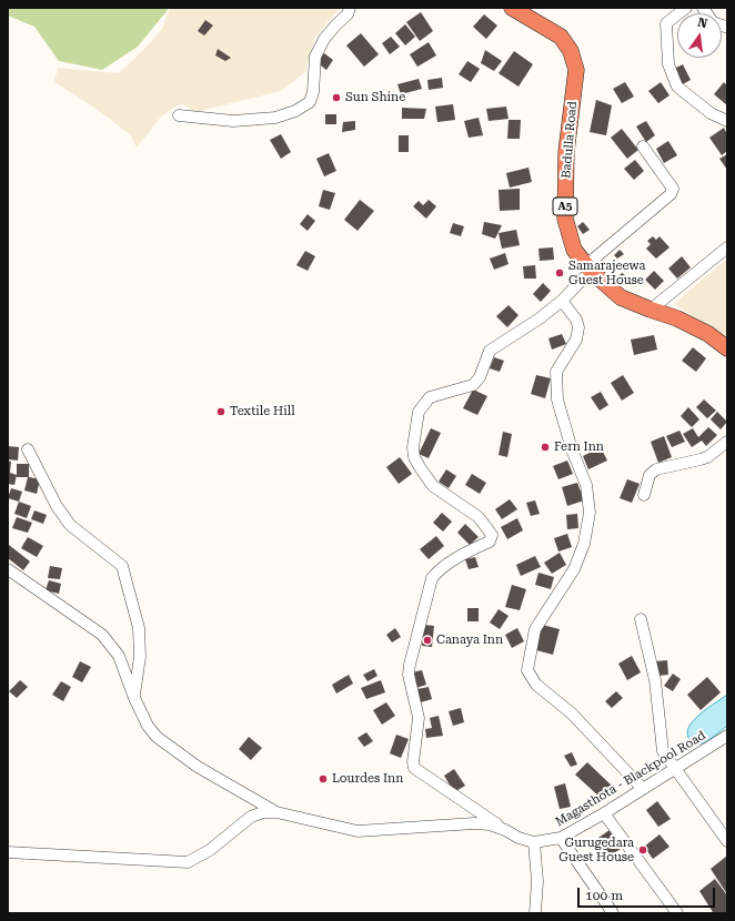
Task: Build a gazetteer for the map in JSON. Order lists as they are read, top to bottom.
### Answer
{
  "streets": {
    "highway": ["Badulla Road", "A5"],
    "street": ["Magasthota - Blackpool Road"]
  },
  "places": [
    "Sun Shine",
    "Samarajeewa Guest House",
    "Textile Hill",
    "Fern Inn",
    "Canaya Inn",
    "Lourdes Inn",
    "Gurugedara Guest House"
  ],
  "scale_bar": "100 m",
  "north": "top"
}
